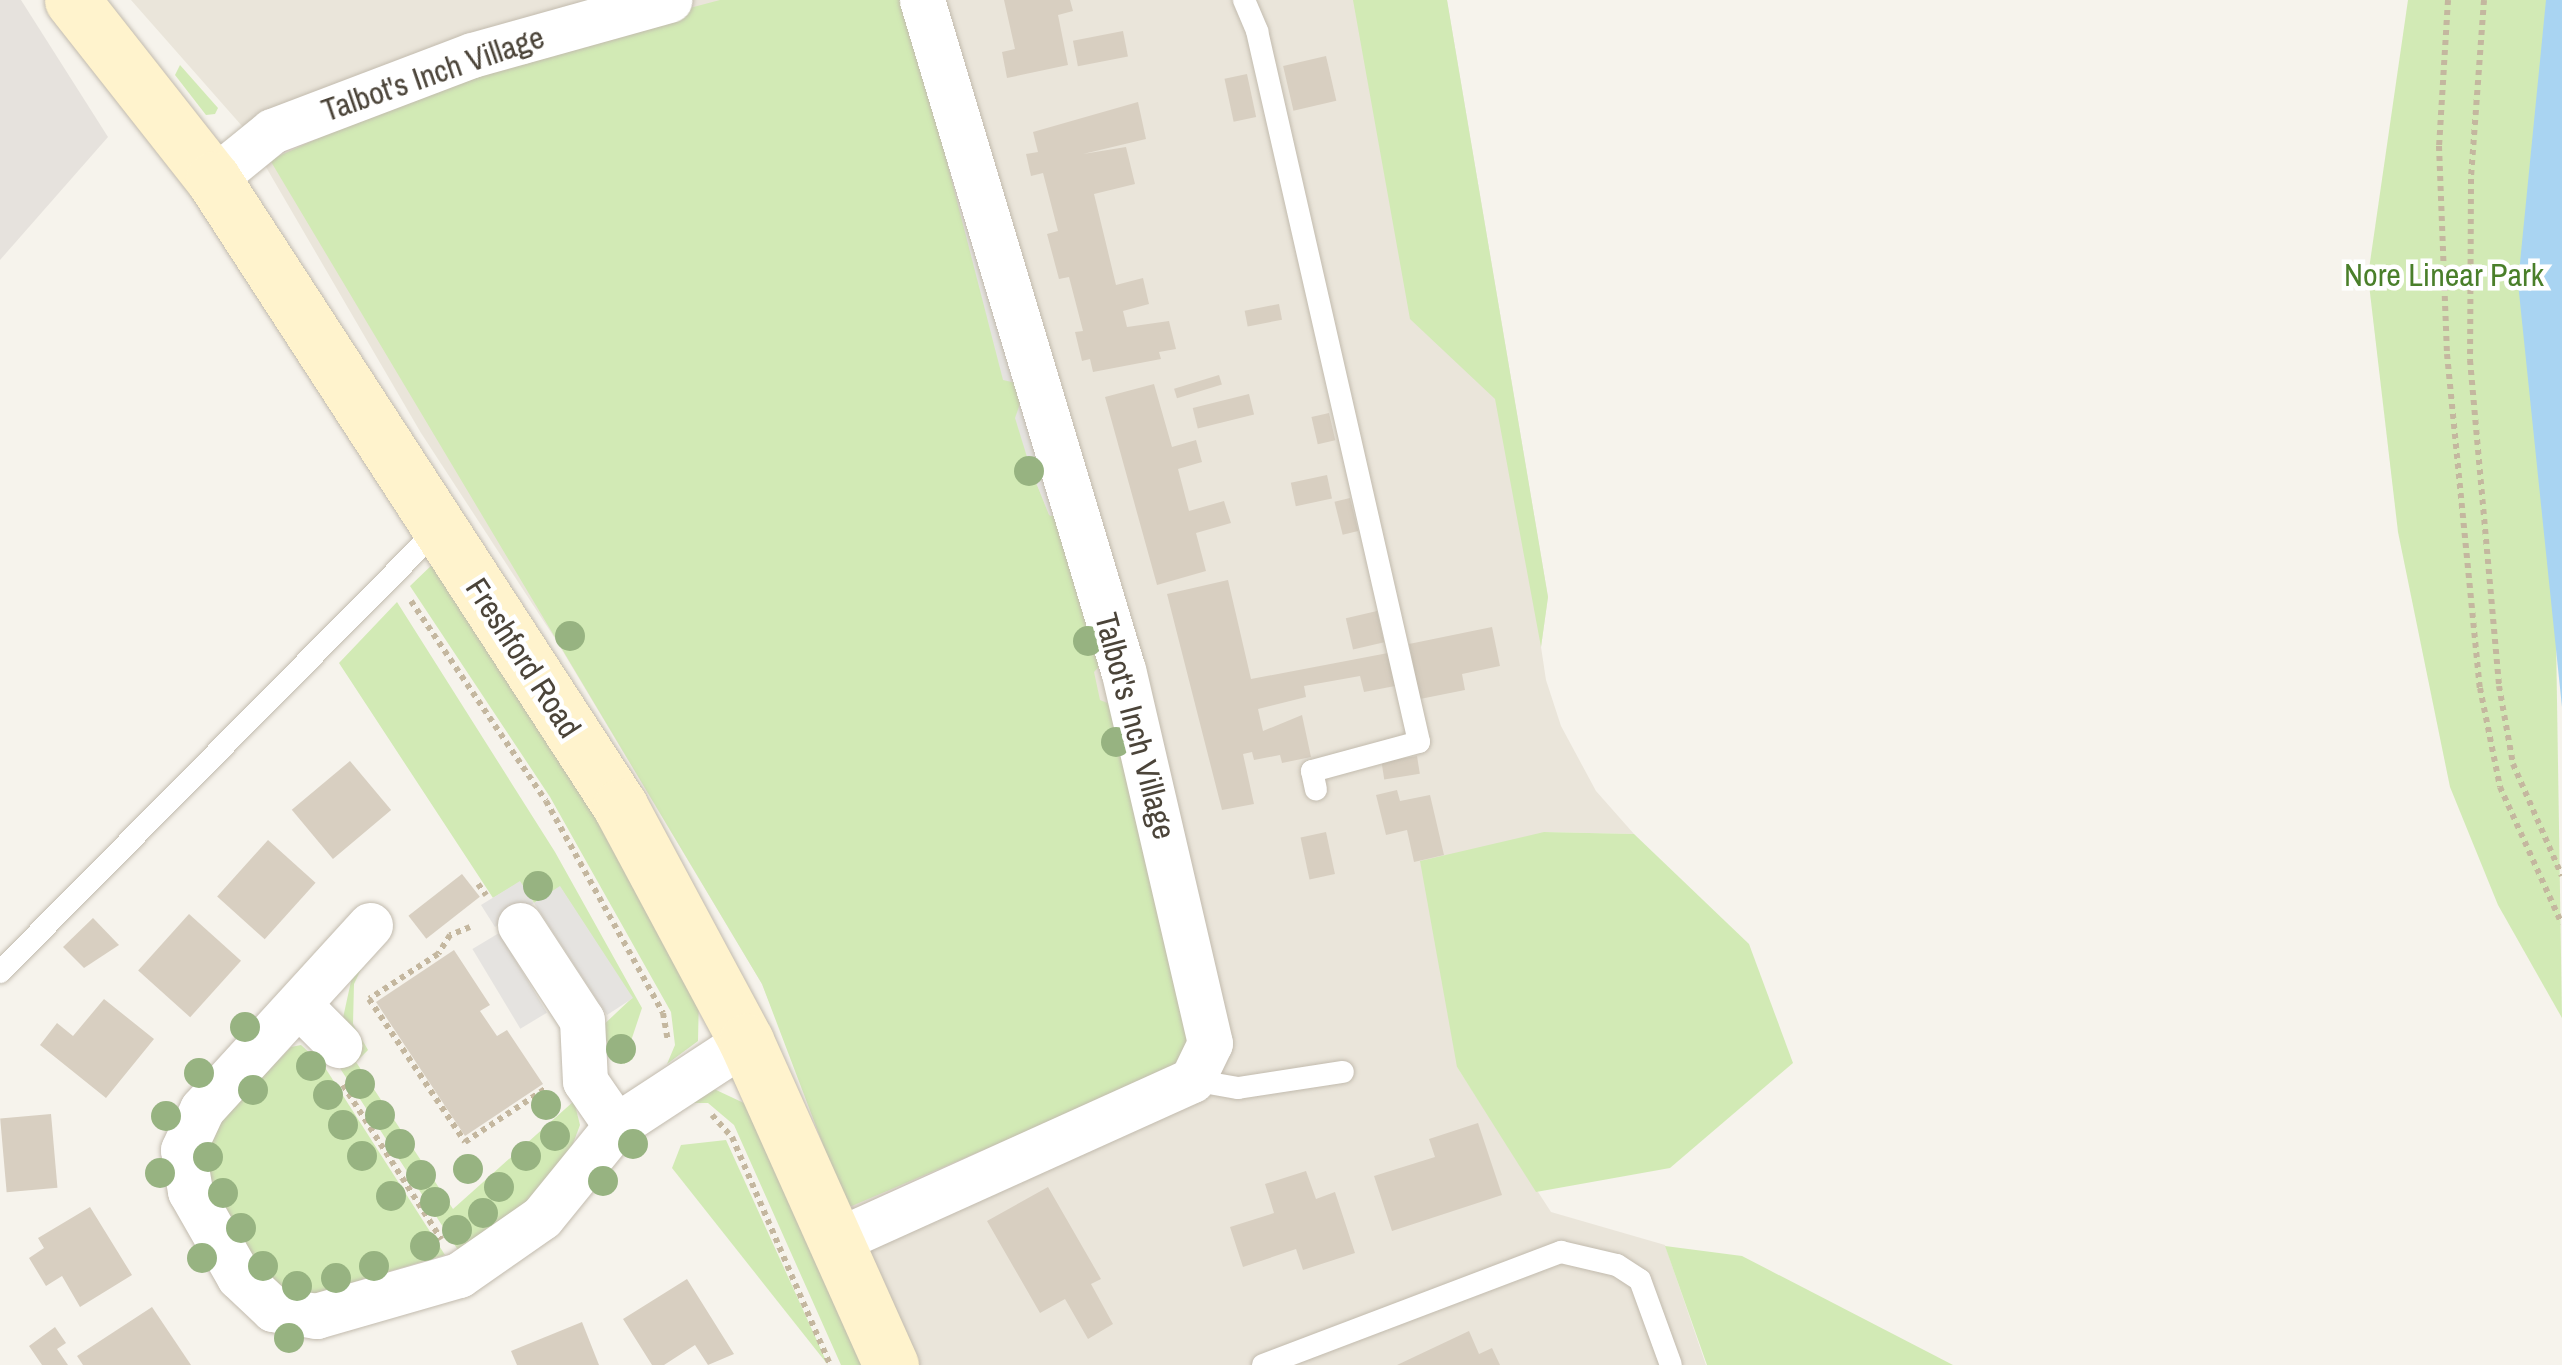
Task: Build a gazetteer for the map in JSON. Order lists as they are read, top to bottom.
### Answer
{
  "streets": {
    "main road": ["Freshford Road"],
    "street": ["Talbot's Inch Village"]
  },
  "crossings": [
    ["Talbot's Inch Village", "Freshford Road"]
  ],
  "parks": ["Nore Linear Park"]
}
